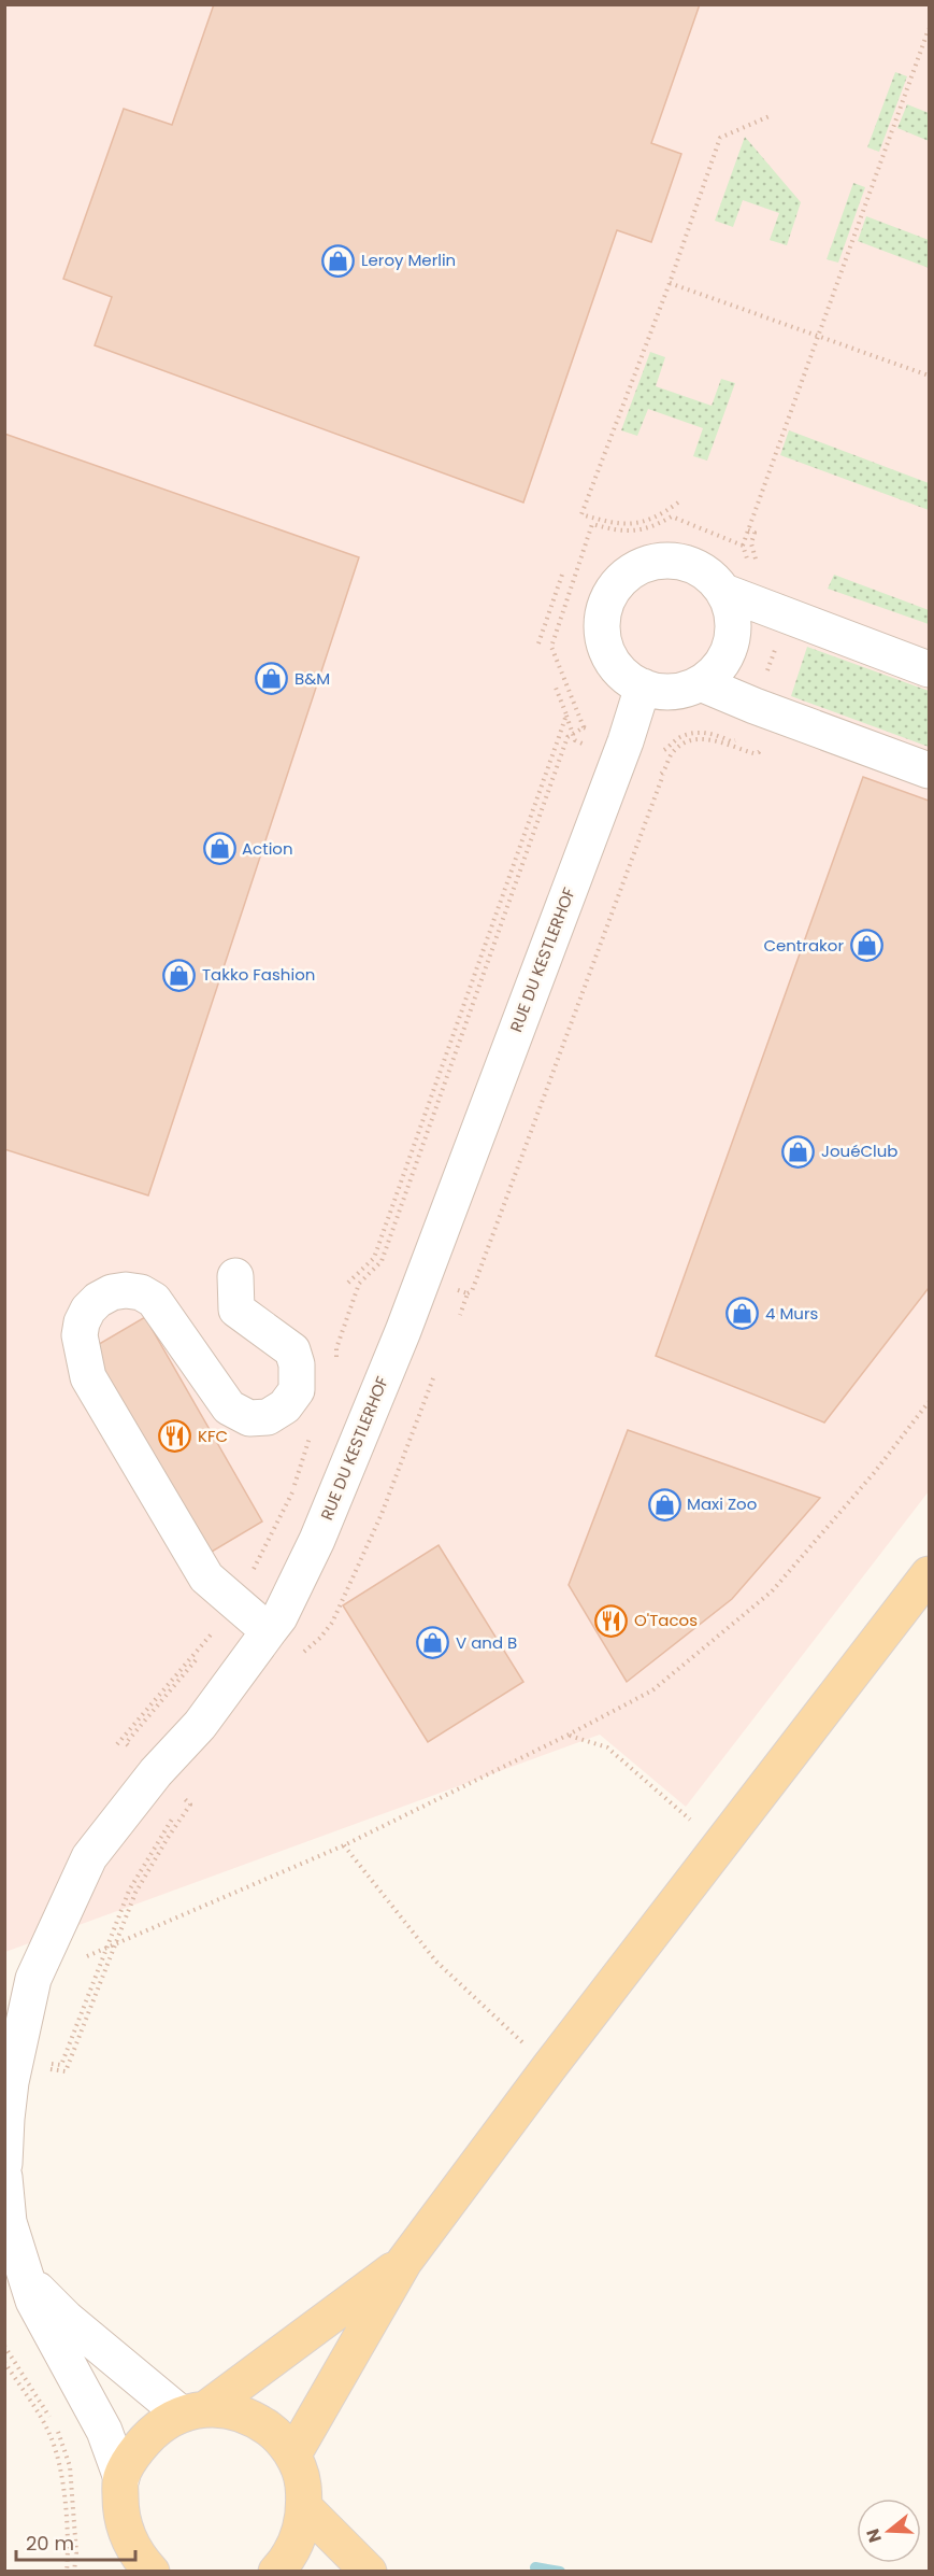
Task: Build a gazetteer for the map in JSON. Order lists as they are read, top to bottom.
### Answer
{
  "streets": {
    "street": ["RUE DU KESTLERHOF"]
  },
  "places": {
    "shop": [
      "Leroy Merlin",
      "B&M",
      "Action",
      "Centrakor",
      "Takko Fashion",
      "JouéClub",
      "4 Murs",
      "Maxi Zoo",
      "V and B"
    ],
    "restaurant": ["KFC", "O'Tacos"]
  },
  "scale_bar": "20 m",
  "north": "left"
}
